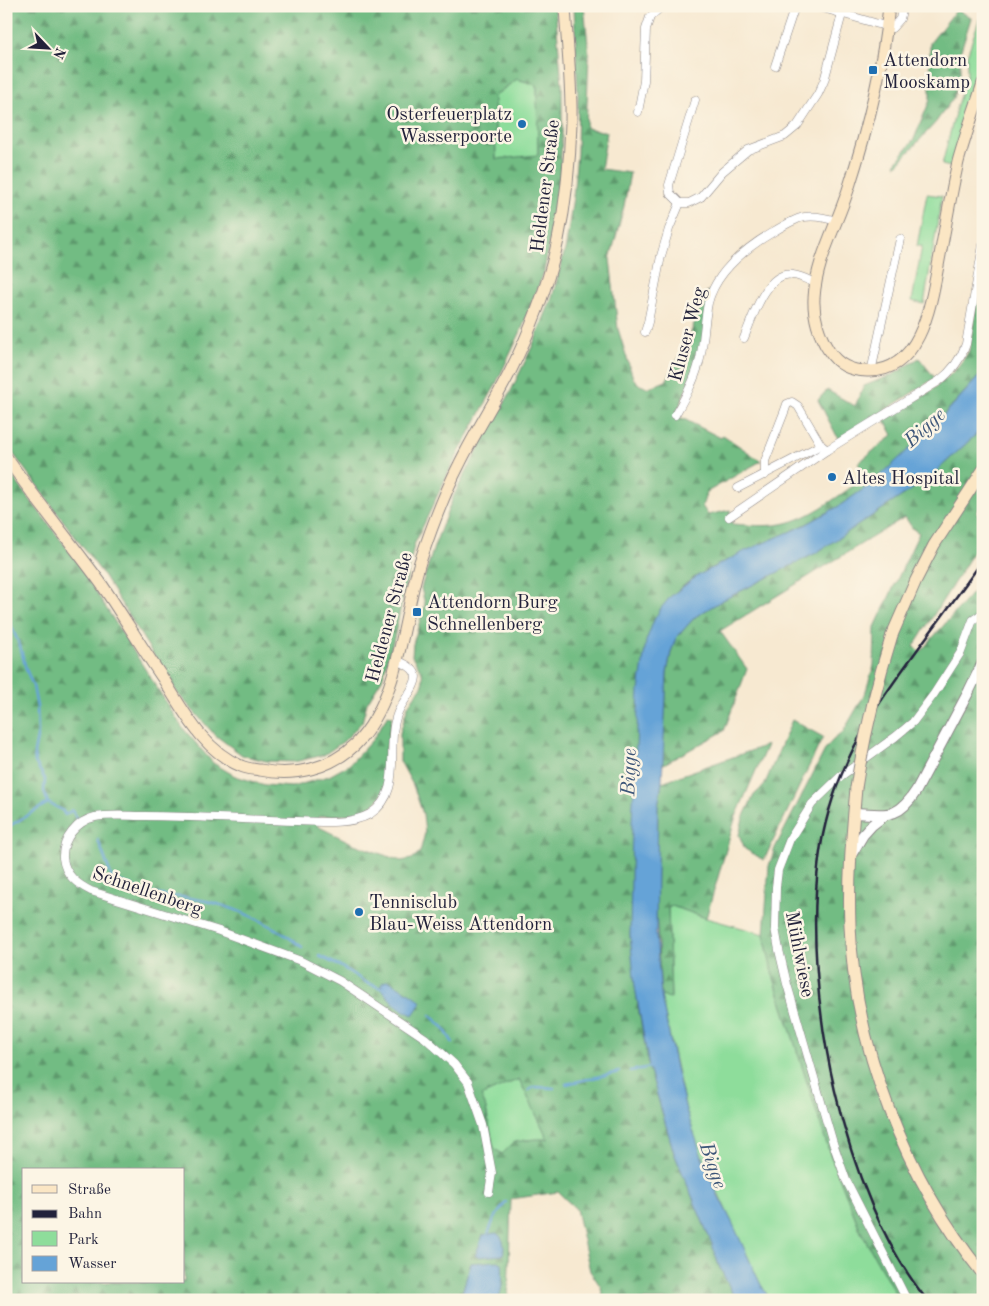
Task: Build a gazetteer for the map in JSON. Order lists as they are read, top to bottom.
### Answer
{
  "streets": {
    "main road": ["Heldener Straße"],
    "street": ["Kluser Weg", "Schnellenberg", "Mühlwiese"]
  },
  "crossings": [
    ["Heldener Straße", "Schnellenberg"]
  ],
  "water": ["Bigge"],
  "places": {
    "transit": ["Attendorn Mooskamp", "Attendorn Burg Schnellenberg"],
    "other": ["Osterfeuerplatz Wasserpoorte", "Altes Hospital", "Tennisclub Blau-Weiss Attendorn"]
  },
  "legend": [
    "Straße",
    "Bahn",
    "Park",
    "Wasser"
  ],
  "north": "bottom right"
}
